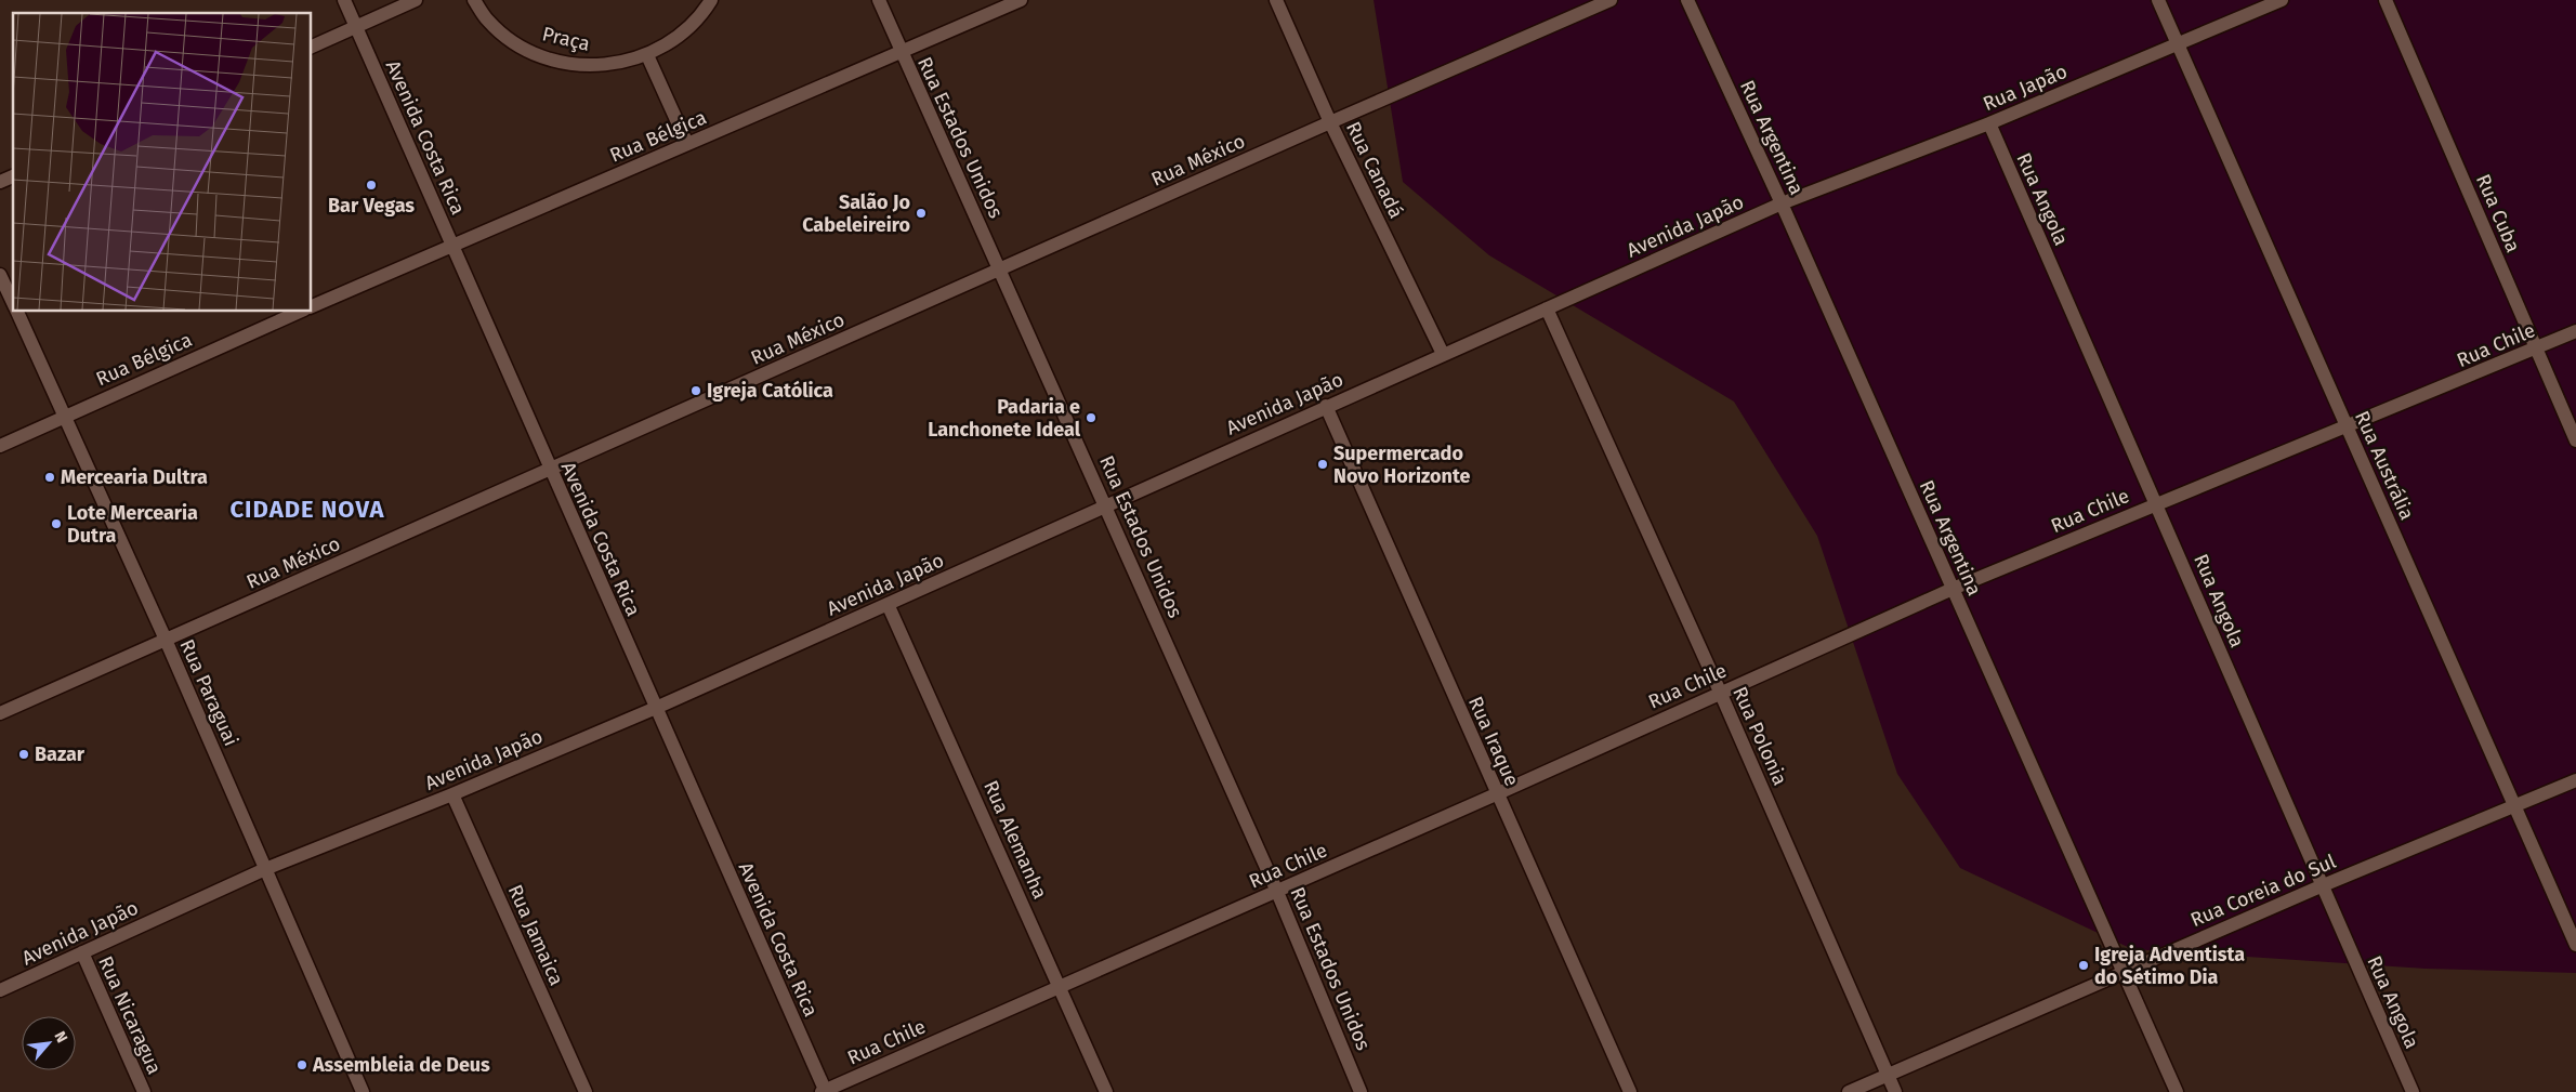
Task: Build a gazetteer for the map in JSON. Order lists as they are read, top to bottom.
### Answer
{
  "streets": {
    "street": [
      "Praça",
      "Rua Japão",
      "Rua Bélgica",
      "Avenida Costa Rica",
      "Rua Estados Unidos",
      "Rua Argentina",
      "Rua México",
      "Rua Canadá",
      "Rua Angola",
      "Rua Cuba",
      "Avenida Japão",
      "Rua Chile",
      "Rua Austrália",
      "Rua Paraguai",
      "Rua Polonia",
      "Rua Iraque",
      "Rua Alemanha",
      "Rua Coreia do Sul",
      "Rua Jamaica",
      "Rua Nicaragua"
    ]
  },
  "crossings": [
    ["Rua Japão", "Rua Argentina"],
    ["Rua Japão", "Rua Angola"],
    ["Rua Japão", "Avenida Japão"],
    ["Rua Japão", "Rua Austrália"],
    ["Rua Bélgica", "Avenida Costa Rica"],
    ["Rua Bélgica", "Rua Estados Unidos"],
    ["Rua Bélgica", "Rua Paraguai"],
    ["Avenida Costa Rica", "Rua México"],
    ["Avenida Costa Rica", "Avenida Japão"],
    ["Avenida Costa Rica", "Rua Chile"],
    ["Rua Estados Unidos", "Rua México"],
    ["Rua Estados Unidos", "Avenida Japão"],
    ["Rua Estados Unidos", "Rua Chile"],
    ["Rua Argentina", "Avenida Japão"],
    ["Rua Argentina", "Rua Chile"],
    ["Rua Argentina", "Rua Coreia do Sul"],
    ["Rua México", "Rua Canadá"],
    ["Rua México", "Rua Paraguai"],
    ["Rua Canadá", "Avenida Japão"],
    ["Rua Angola", "Rua Chile"],
    ["Rua Angola", "Rua Coreia do Sul"],
    ["Rua Cuba", "Rua Chile"],
    ["Avenida Japão", "Rua Paraguai"],
    ["Avenida Japão", "Rua Polonia"],
    ["Avenida Japão", "Rua Iraque"],
    ["Avenida Japão", "Rua Alemanha"],
    ["Avenida Japão", "Rua Jamaica"],
    ["Avenida Japão", "Rua Nicaragua"],
    ["Rua Chile", "Rua Austrália"],
    ["Rua Chile", "Rua Polonia"],
    ["Rua Chile", "Rua Iraque"],
    ["Rua Chile", "Rua Alemanha"],
    ["Rua Austrália", "Rua Coreia do Sul"],
    ["Rua Polonia", "Rua Coreia do Sul"]
  ],
  "districts": ["CIDADE NOVA"],
  "places": [
    "Bar Vegas",
    "Salão Jo Cabeleireiro",
    "Igreja Católica",
    "Padaria e Lanchonete Ideal",
    "Supermercado Novo Horizonte",
    "Mercearia Dultra",
    "Lote Mercearia Dutra",
    "Bazar",
    "Igreja Adventista do Sétimo Dia",
    "Assembleia de Deus"
  ],
  "north": "top right"
}
